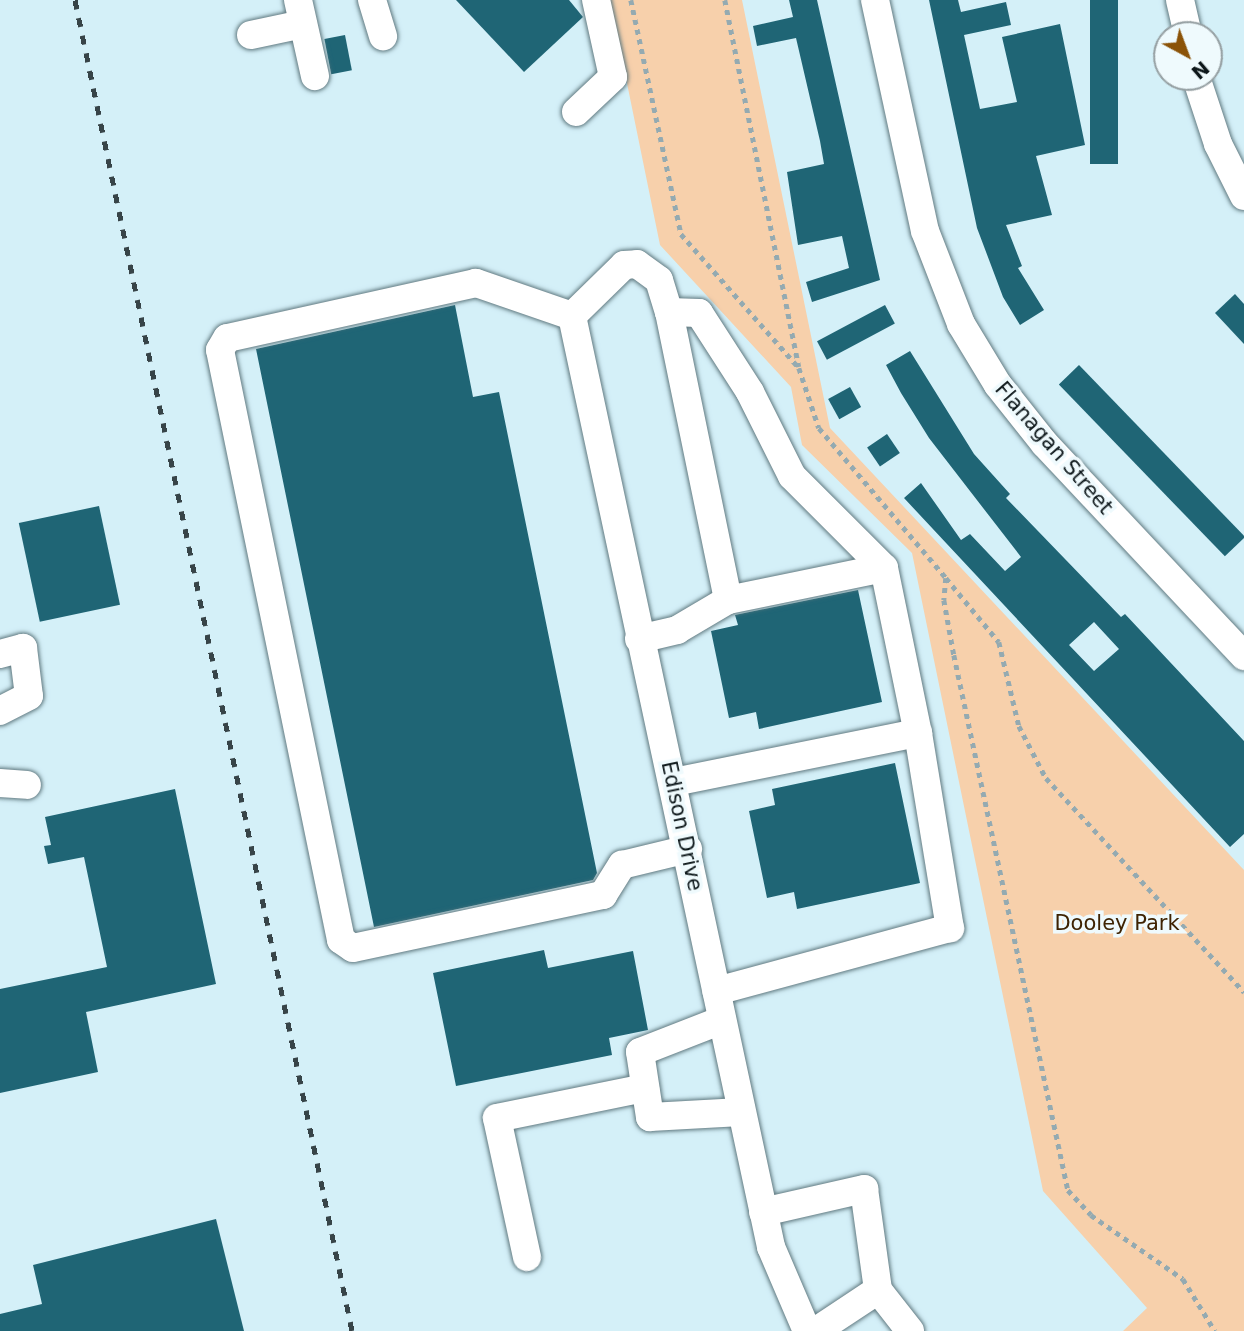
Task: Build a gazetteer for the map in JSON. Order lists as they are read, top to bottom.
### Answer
{
  "streets": {
    "street": ["Flanagan Street", "Edison Drive"]
  },
  "parks": ["Dooley Park"],
  "north": "bottom right"
}
